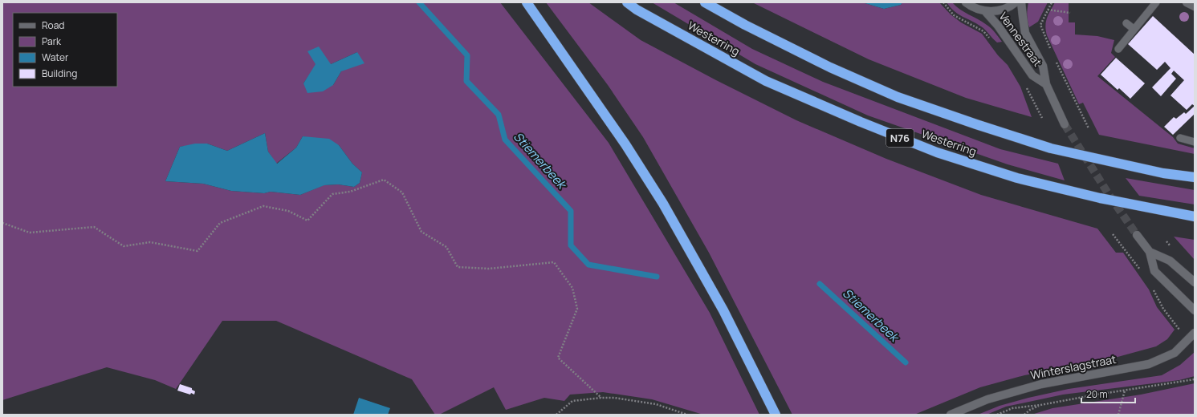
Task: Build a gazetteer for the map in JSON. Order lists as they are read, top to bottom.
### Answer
{
  "streets": {
    "highway": ["Westerring", "N76"],
    "street": ["Vennestraat", "Winterslagstraat"]
  },
  "water": ["Stiemerbeek"],
  "legend": [
    "Road",
    "Park",
    "Water",
    "Building"
  ],
  "scale_bar": "20 m"
}
